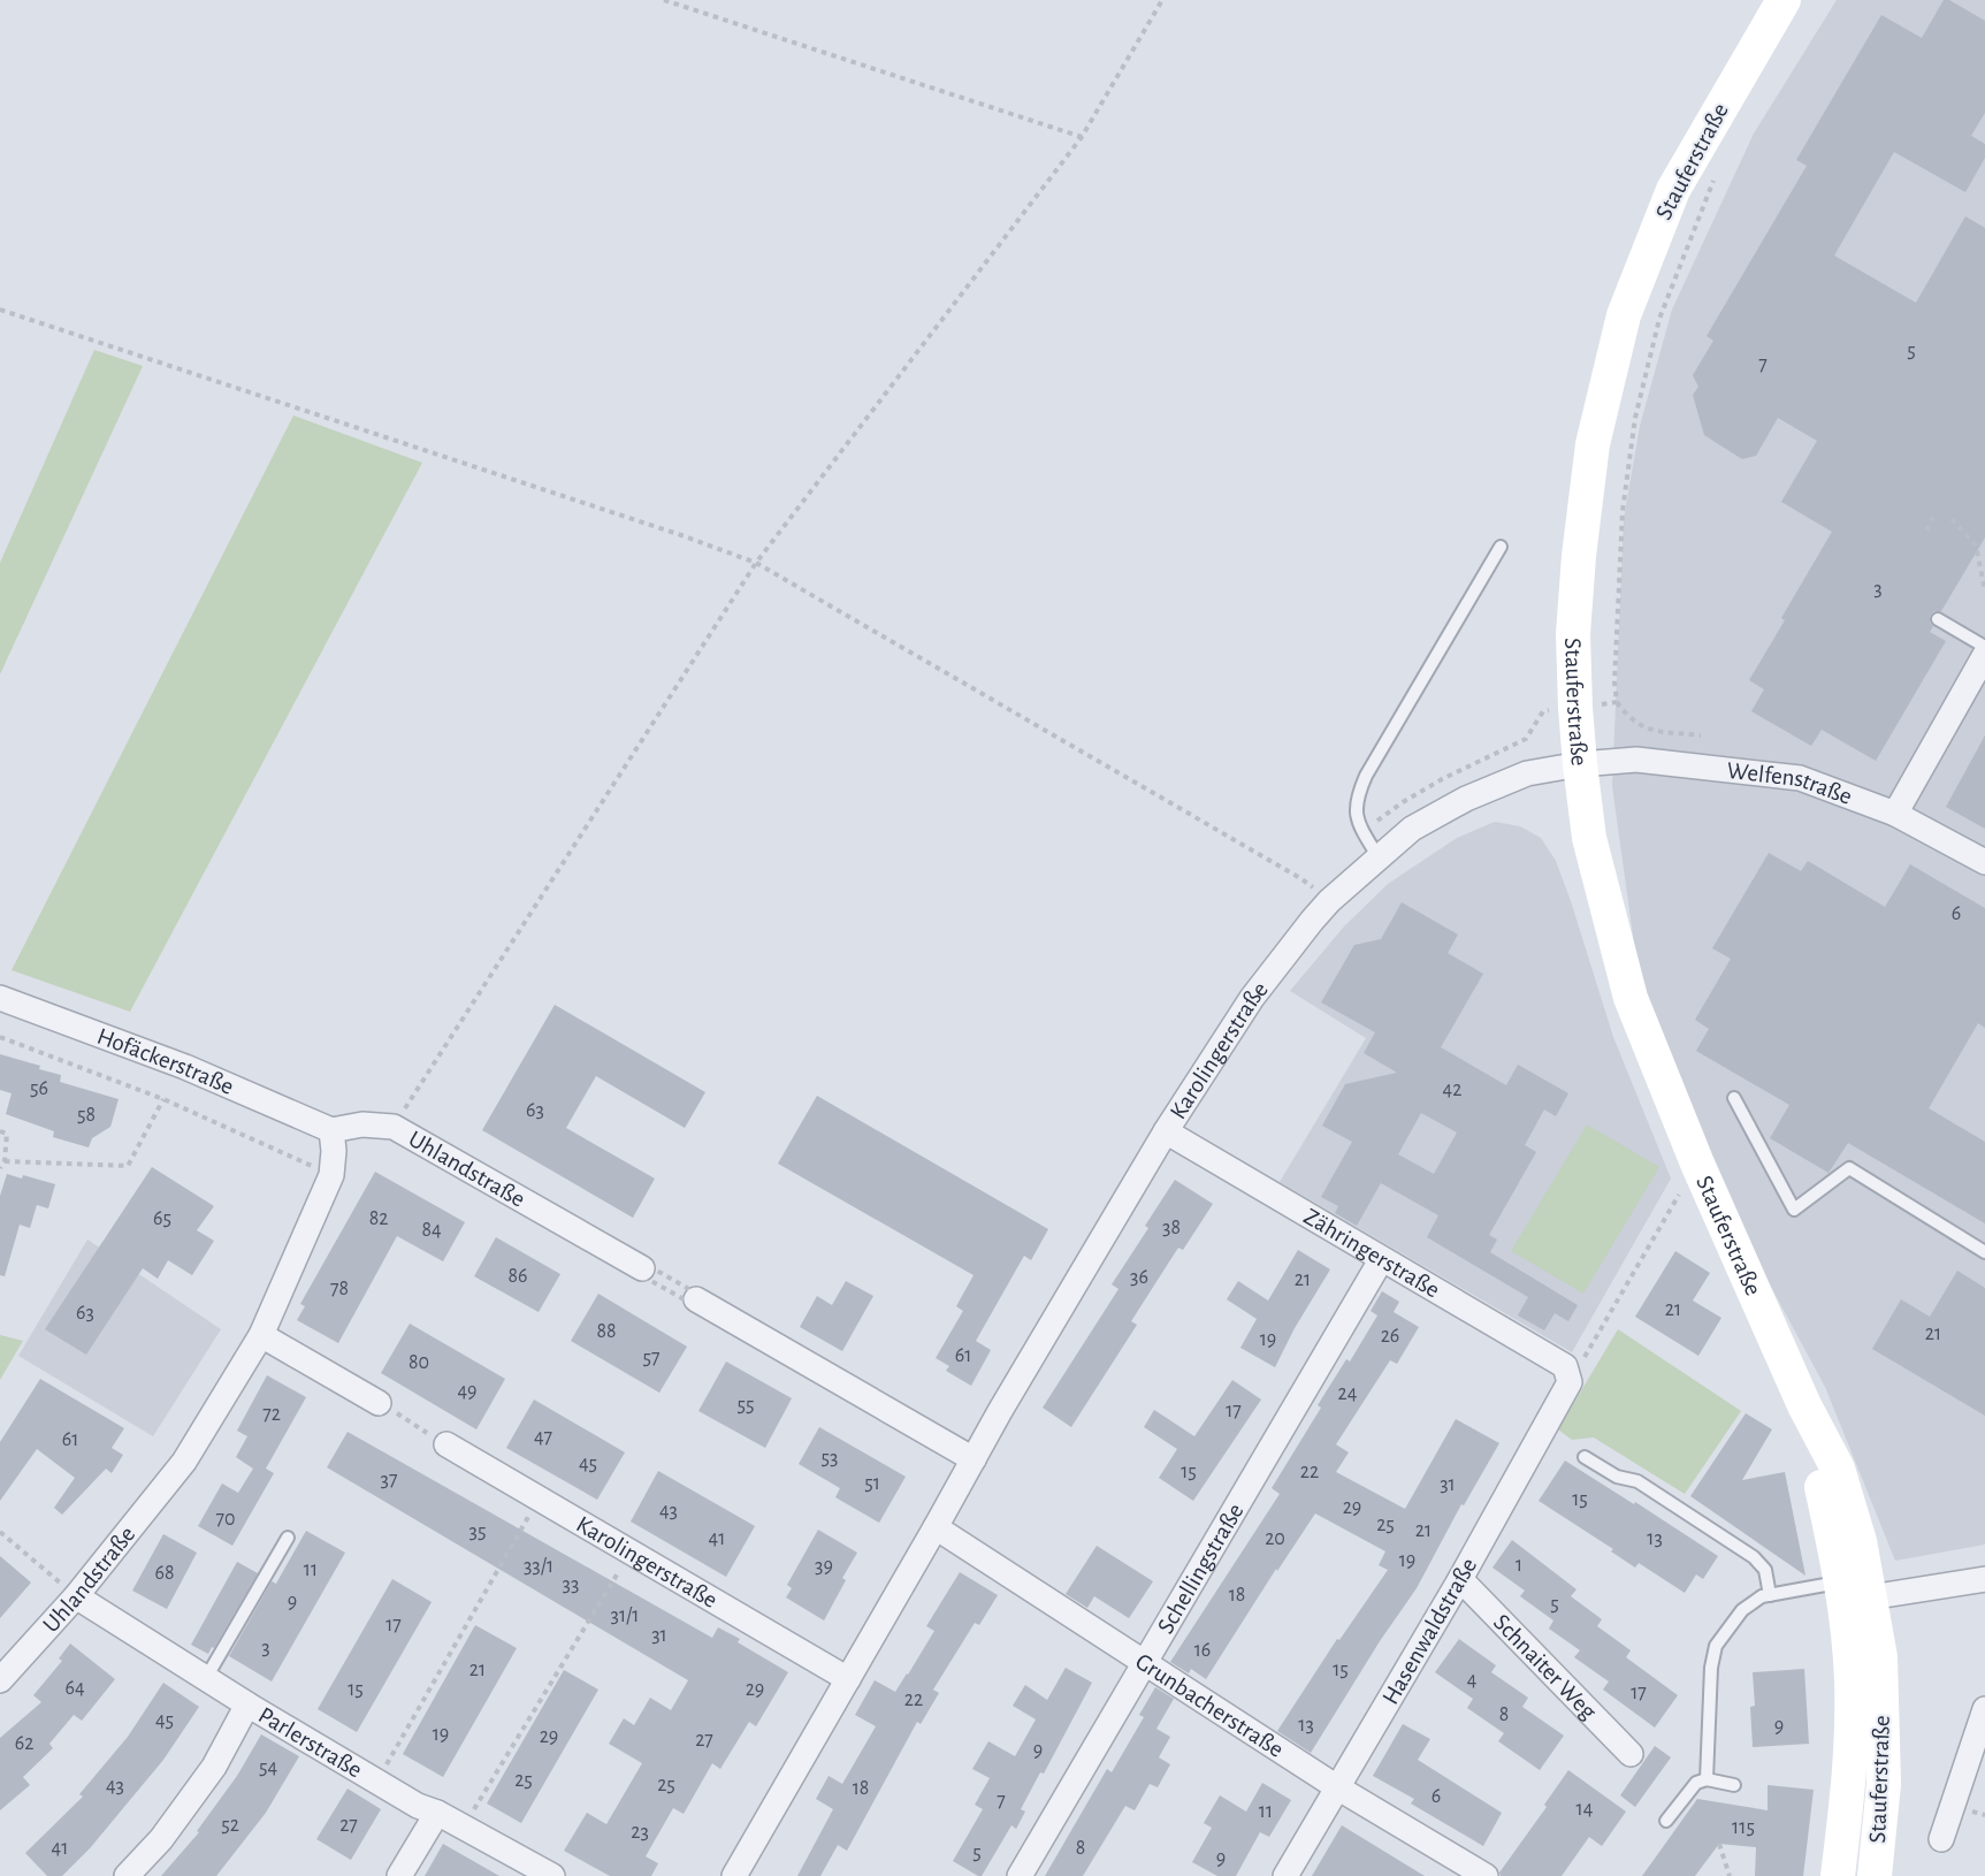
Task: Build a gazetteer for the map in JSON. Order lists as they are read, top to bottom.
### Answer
{
  "streets": {
    "main road": ["Stauferstraße"],
    "street": [
      "Welfenstraße",
      "Karolingerstraße",
      "Hofäckerstraße",
      "Uhlandstraße",
      "Zähringerstraße",
      "Schellingstraße",
      "Hasenwaldstraße",
      "Schnaiter Weg",
      "Grunbacherstraße",
      "Parlerstraße"
    ]
  },
  "crossings": [
    ["Stauferstraße", "Welfenstraße"],
    ["Stauferstraße", "Karolingerstraße"],
    ["Welfenstraße", "Karolingerstraße"],
    ["Karolingerstraße", "Zähringerstraße"],
    ["Karolingerstraße", "Grunbacherstraße"],
    ["Hofäckerstraße", "Uhlandstraße"],
    ["Uhlandstraße", "Parlerstraße"],
    ["Zähringerstraße", "Schellingstraße"],
    ["Zähringerstraße", "Hasenwaldstraße"],
    ["Schellingstraße", "Grunbacherstraße"],
    ["Hasenwaldstraße", "Schnaiter Weg"],
    ["Hasenwaldstraße", "Grunbacherstraße"]
  ],
  "house_numbers": [
    "5",
    "7",
    "3",
    "6",
    "56",
    "42",
    "63",
    "58",
    "65",
    "82",
    "38",
    "84",
    "86",
    "36",
    "21",
    "78",
    "21",
    "63",
    "88",
    "21",
    "26",
    "19",
    "61",
    "57",
    "80",
    "49",
    "24",
    "55",
    "17",
    "72",
    "47",
    "61",
    "53",
    "45",
    "15",
    "22",
    "37",
    "51",
    "31",
    "15",
    "29",
    "43",
    "70",
    "25",
    "21",
    "35",
    "41",
    "20",
    "13",
    "19",
    "1",
    "33/1",
    "39",
    "11",
    "68",
    "33",
    "18",
    "9",
    "5",
    "31/1",
    "17",
    "31",
    "3",
    "16",
    "21",
    "15",
    "4",
    "64",
    "15",
    "29",
    "17",
    "22",
    "8",
    "45",
    "13",
    "9",
    "19",
    "29",
    "27",
    "62",
    "9",
    "54",
    "25",
    "25",
    "43",
    "18",
    "6",
    "7",
    "14",
    "11",
    "52",
    "27",
    "115",
    "23",
    "41",
    "8",
    "5",
    "9"
  ]
}
